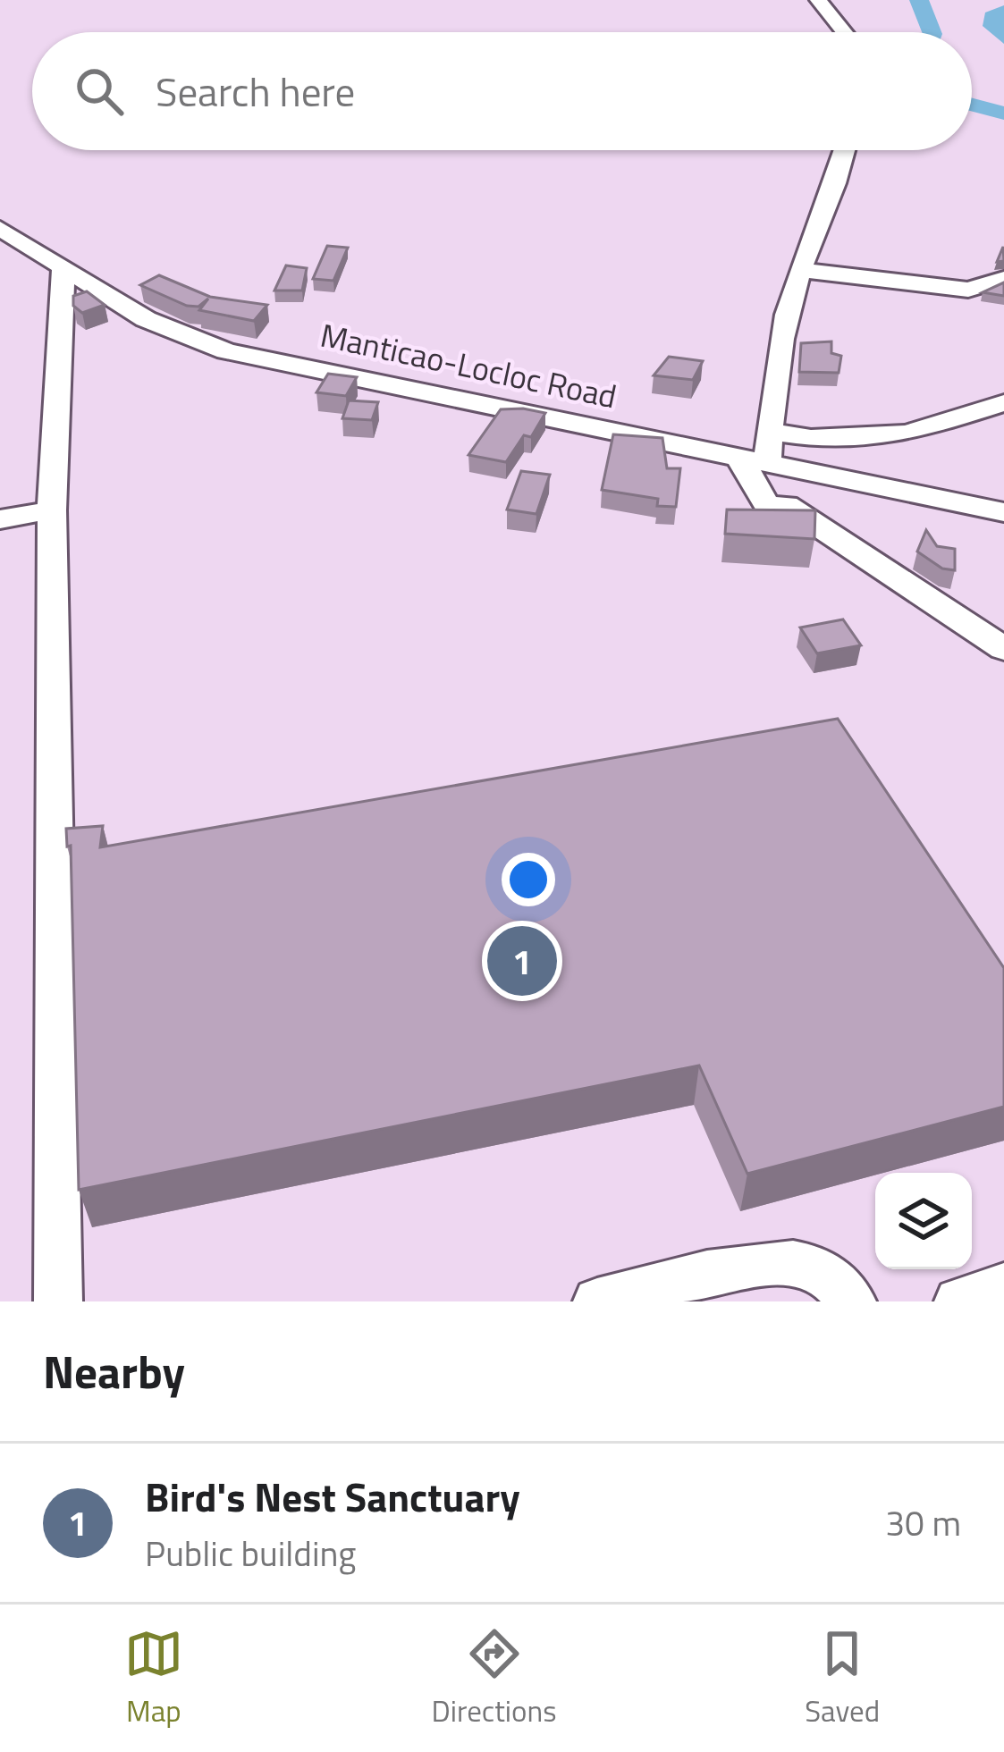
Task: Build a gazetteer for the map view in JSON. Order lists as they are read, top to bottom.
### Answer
{
  "streets": {
    "street": ["Manticao-Locloc Road"]
  },
  "page": {
    "search": "Search here",
    "pins": "1",
    "heading": "Nearby",
    "list": [
      {
        "mark": "1",
        "name": "Bird's Nest Sanctuary",
        "note": "Public building",
        "value": "30 m"
      }
    ],
    "nav": ["Map", "Directions", "Saved"]
  }
}
